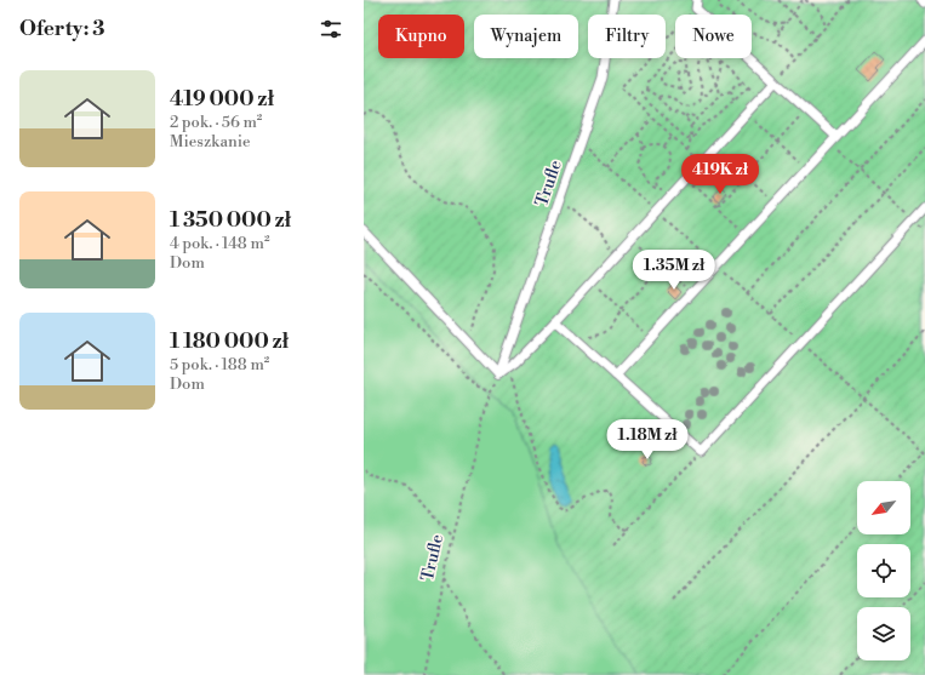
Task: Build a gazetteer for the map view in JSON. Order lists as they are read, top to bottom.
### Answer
{
  "streets": {
    "street": ["Trufle"]
  },
  "north": "bottom left",
  "page": {
    "heading": "Oferty: 3",
    "chip": [
      "Kupno",
      "Wynajem",
      "Filtry",
      "Nowe"
    ],
    "list": [
      {
        "name": "419 000 zł",
        "note": "2 pok. · 56 m² · Mieszkanie"
      },
      {
        "name": "1 350 000 zł",
        "note": "4 pok. · 148 m² · Dom"
      },
      {
        "name": "1 180 000 zł",
        "note": "5 pok. · 188 m² · Dom"
      }
    ],
    "price": ["419K zł", "1.35M zł", "1.18M zł"]
  }
}
